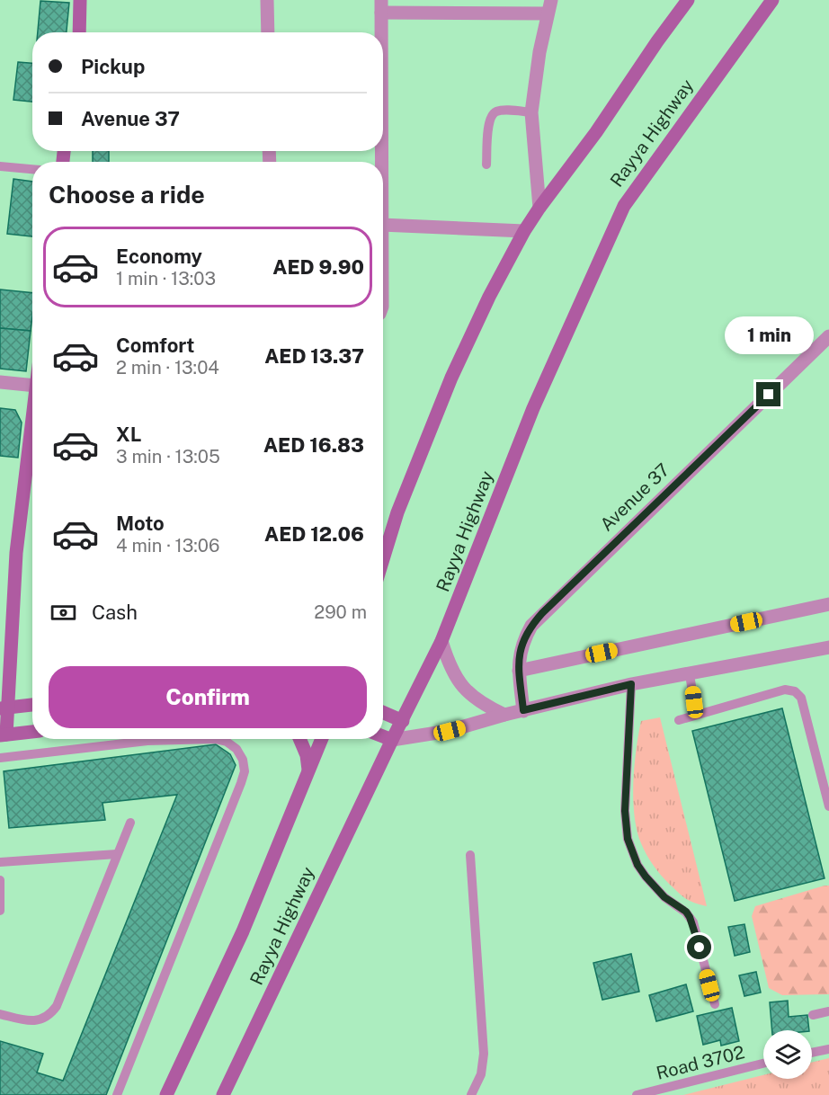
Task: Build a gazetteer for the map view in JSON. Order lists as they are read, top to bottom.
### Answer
{
  "streets": {
    "main road": ["Rayya Highway"],
    "street": ["Avenue 37"],
    "lane": ["Road 3702"]
  },
  "page": {
    "banner": ["Pickup", "Avenue 37"],
    "heading": "Choose a ride",
    "list": [
      {
        "name": "Economy",
        "note": "1 min · 13:03",
        "value": "AED 9.90"
      },
      {
        "name": "Comfort",
        "note": "2 min · 13:04",
        "value": "AED 13.37"
      },
      {
        "name": "XL",
        "note": "3 min · 13:05",
        "value": "AED 16.83"
      },
      {
        "name": "Moto",
        "note": "4 min · 13:06",
        "value": "AED 12.06"
      }
    ],
    "bubble": "1 min",
    "pay": ["Cash", "290 m"],
    "buttons": "Confirm"
  }
}
